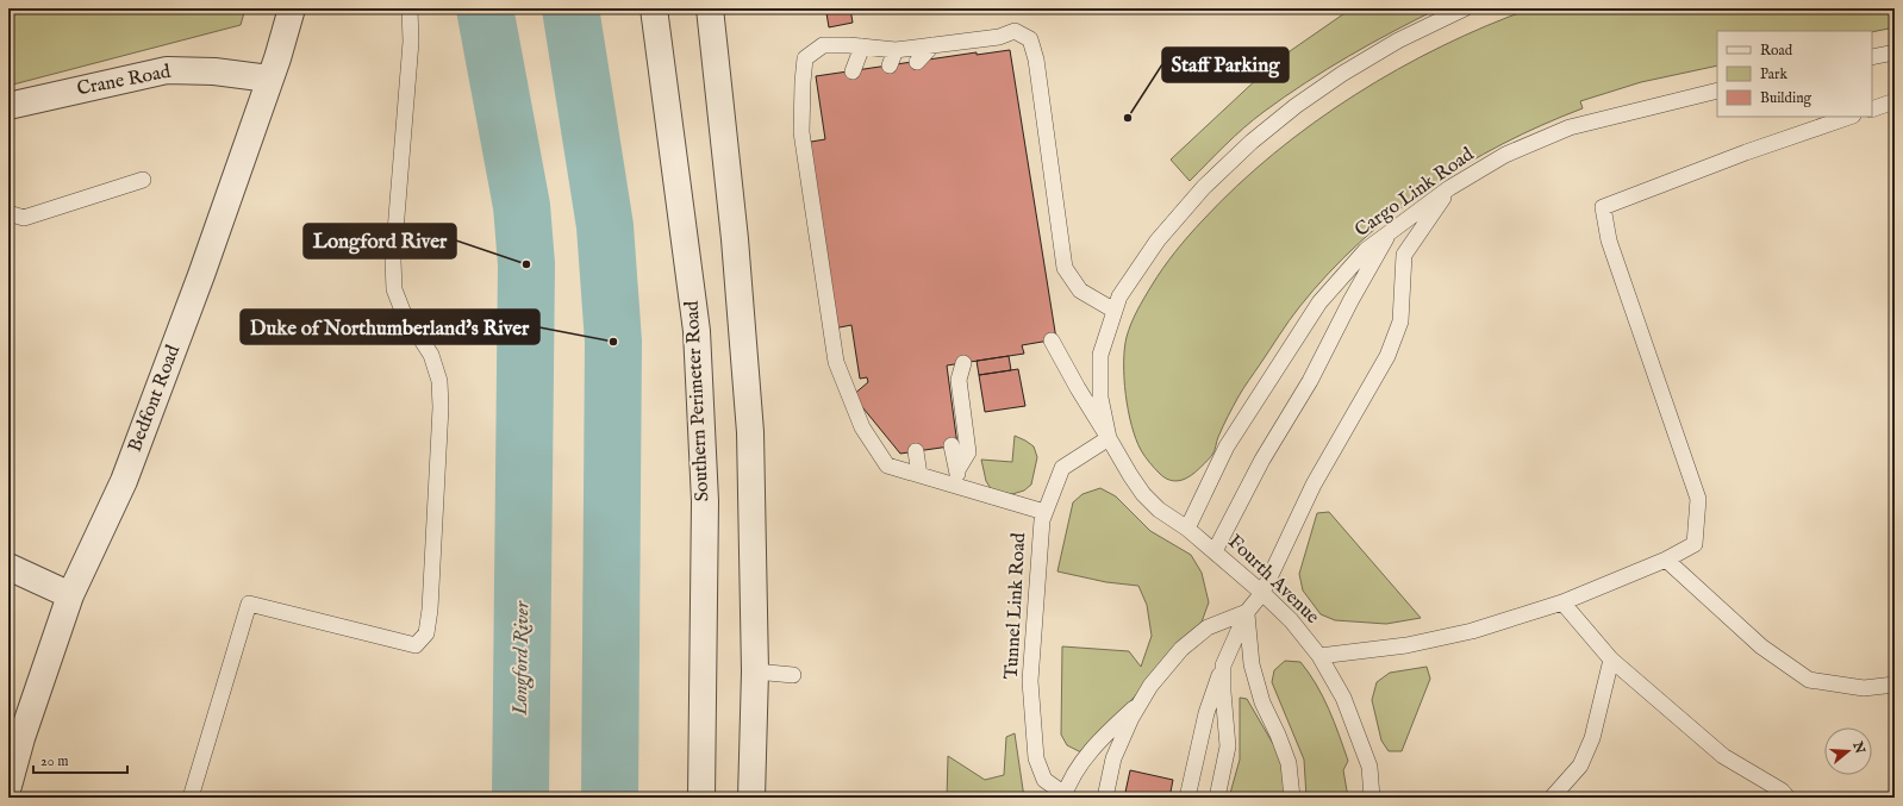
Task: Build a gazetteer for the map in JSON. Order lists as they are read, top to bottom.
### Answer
{
  "streets": {
    "street": ["Crane Road", "Bedfont Road", "Southern Perimeter Road"],
    "lane": ["Cargo Link Road", "Fourth Avenue", "Tunnel Link Road"]
  },
  "crossings": [
    ["Crane Road", "Bedfont Road"],
    ["Cargo Link Road", "Fourth Avenue"]
  ],
  "water": ["Longford River"],
  "places": ["Staff Parking", "Longford River", "Duke of Northumberland's River"],
  "legend": ["Road", "Park", "Building"],
  "scale_bar": "20 m",
  "north": "right"
}
